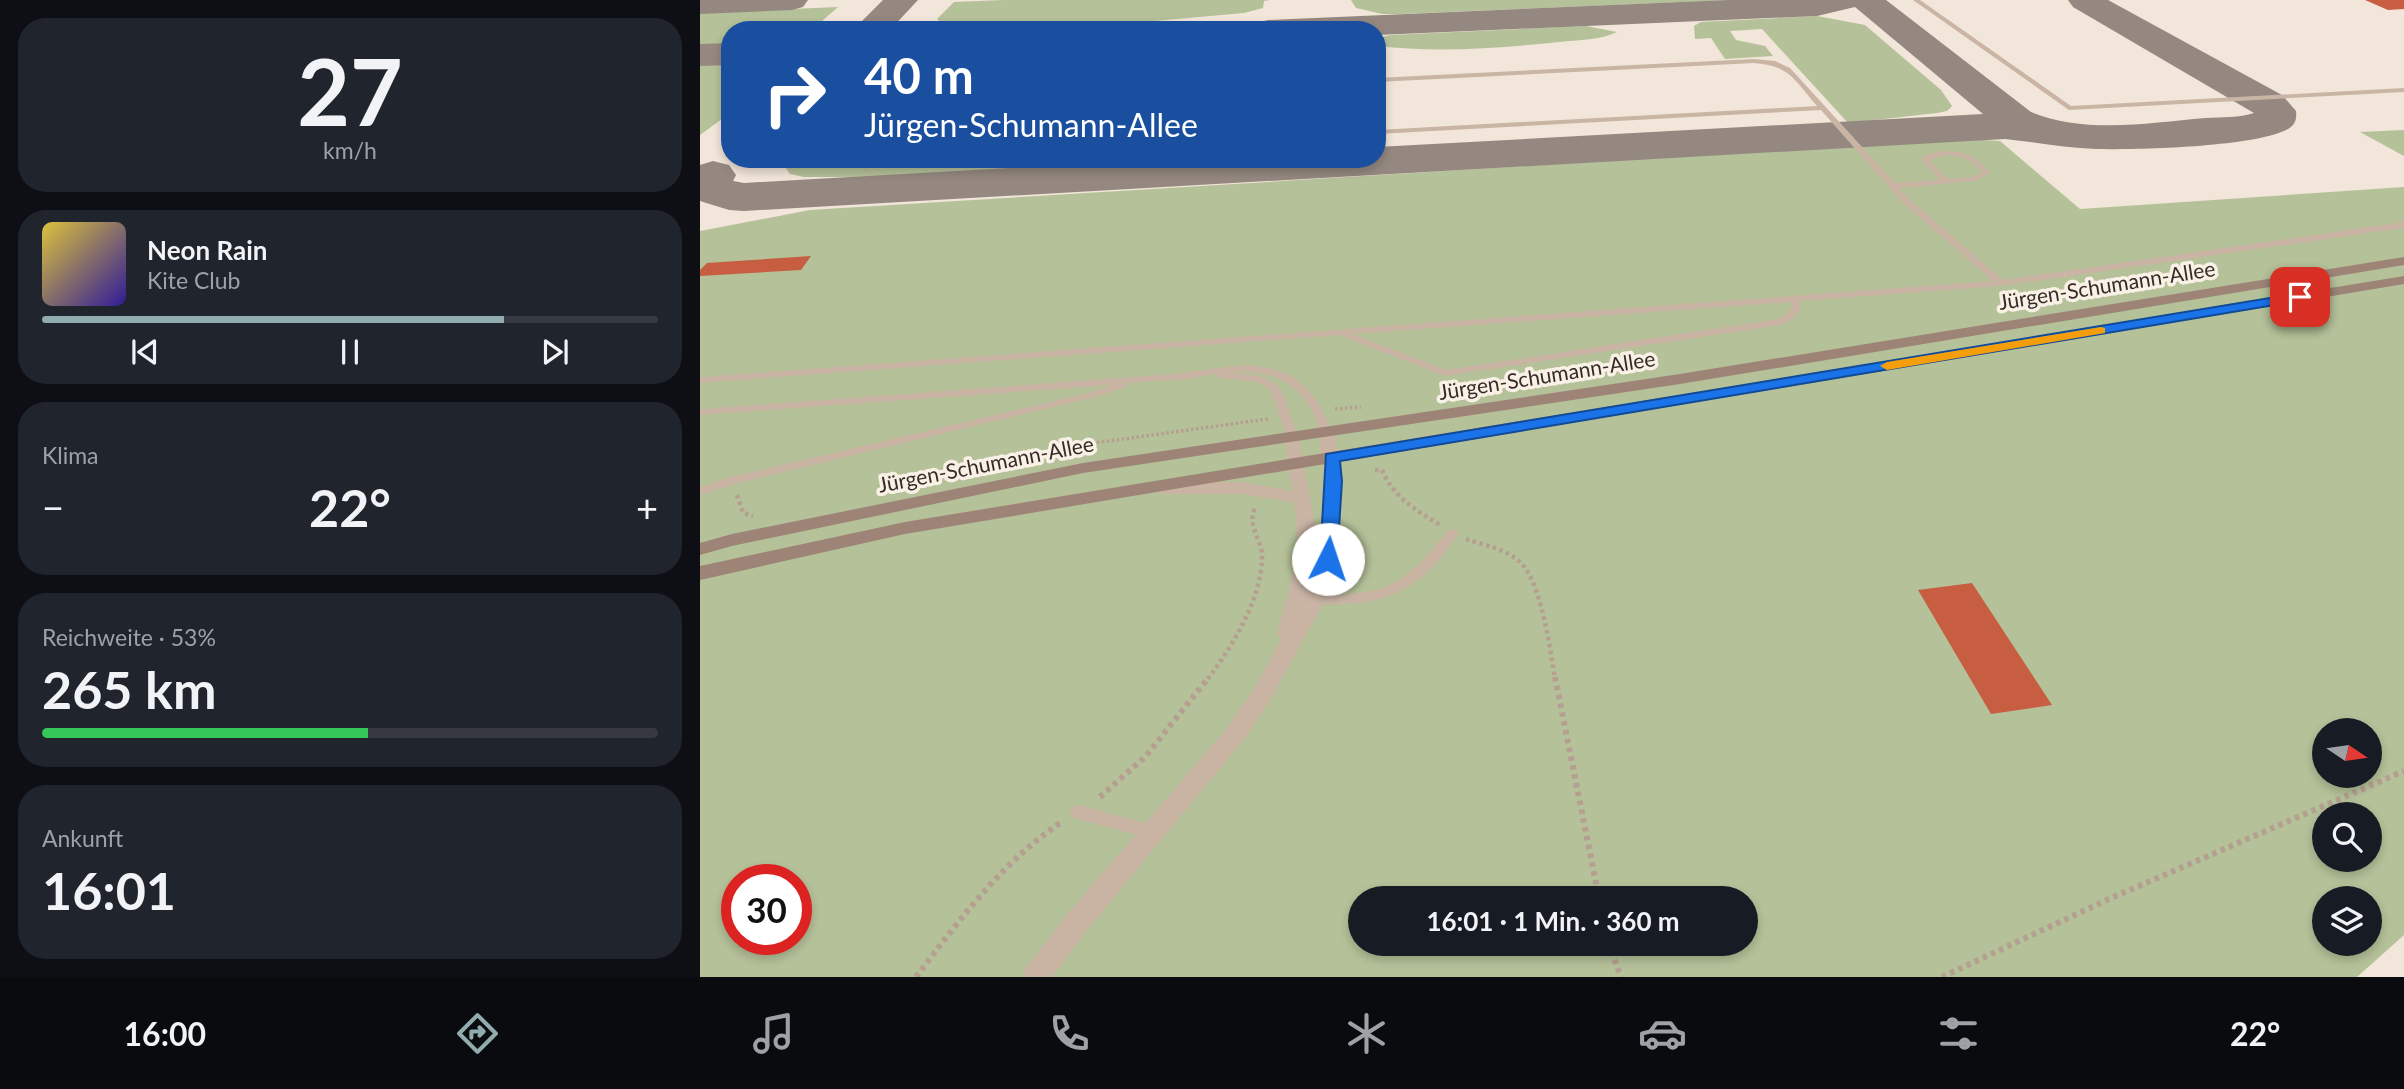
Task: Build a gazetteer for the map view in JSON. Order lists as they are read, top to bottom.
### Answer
{
  "streets": {
    "street": ["Jürgen-Schumann-Allee"]
  },
  "north": "right",
  "page": {
    "tile": [
      ["27", "km/h"],
      "Klima",
      ["Reichweite · 53%", "265 km"],
      ["Ankunft", "16:01"]
    ],
    "turn": ["40 m", "Jürgen-Schumann-Allee"],
    "song": ["Neon Rain", "Kite Club"],
    "heat": ["−", "22°", "+"],
    "limit": "30",
    "trip": "16:01 · 1 Min. · 360 m",
    "tabs": ["16:00", "22°"]
  }
}
